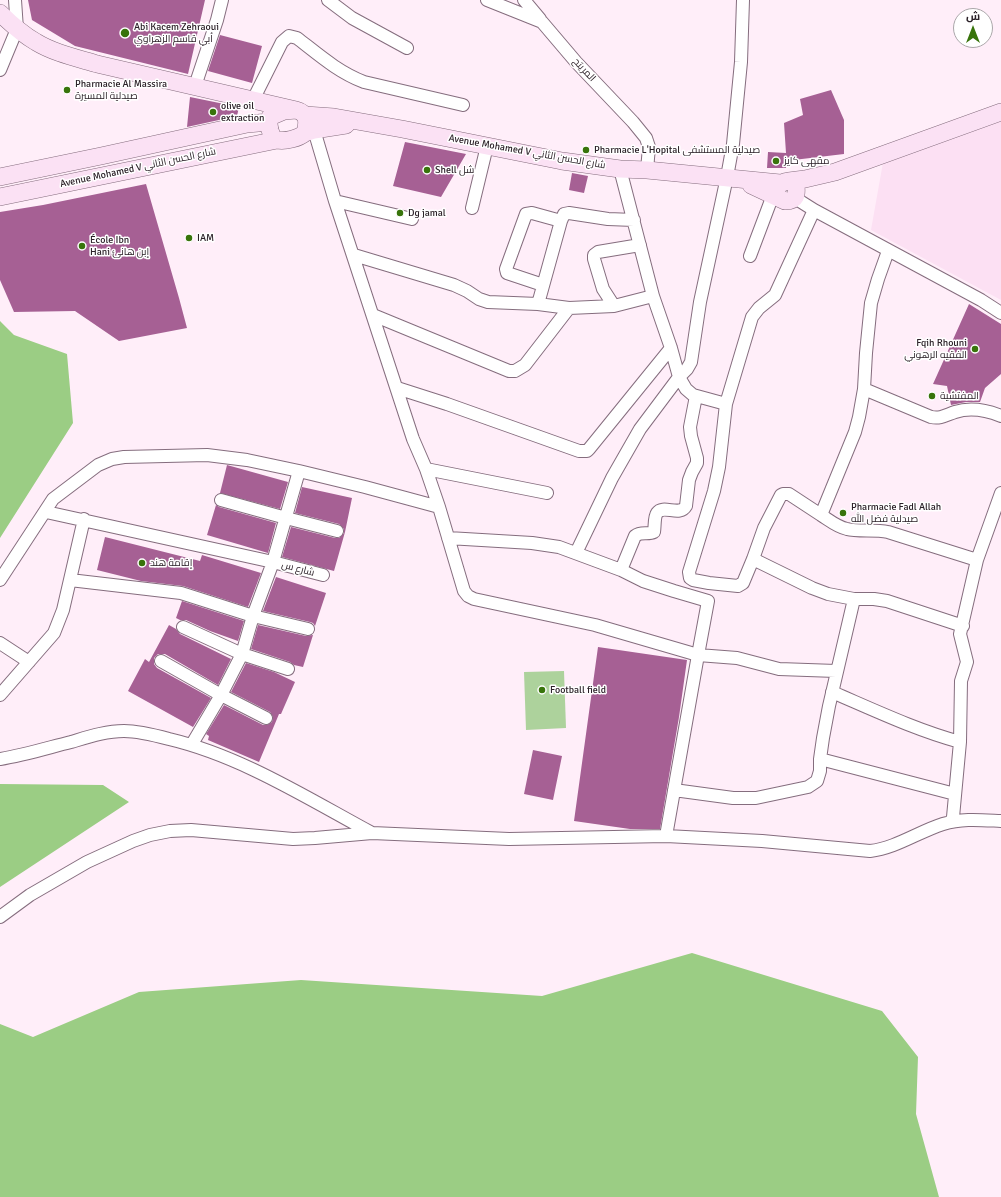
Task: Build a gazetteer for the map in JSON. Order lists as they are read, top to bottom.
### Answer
{
  "streets": {
    "main road": ["Avenue Mohamed V شارع الحسن الثاني"],
    "street": ["المريتح", "شارع س"]
  },
  "crossings": [
    ["المريتح", "Avenue Mohamed V شارع الحسن الثاني"]
  ],
  "places": [
    "Abi Kacem Zehraoui أبي قاسم الزهراوي",
    "Pharmacie Al Massira صيدلية المسيرة",
    "olive oil extraction",
    "Pharmacie L'Hopital صيدلية المستشفى",
    "مقهى كايز",
    "Shell شل",
    "Dg jamal",
    "IAM",
    "École Ibn Hani إبن هانئ",
    "Fqih Rhouni الفقيه الرهوني",
    "المفتشية",
    "Pharmacie Fadl Allah صيدلية فضل الله",
    "إقامة هند",
    "Football field"
  ],
  "north": "top"
}
